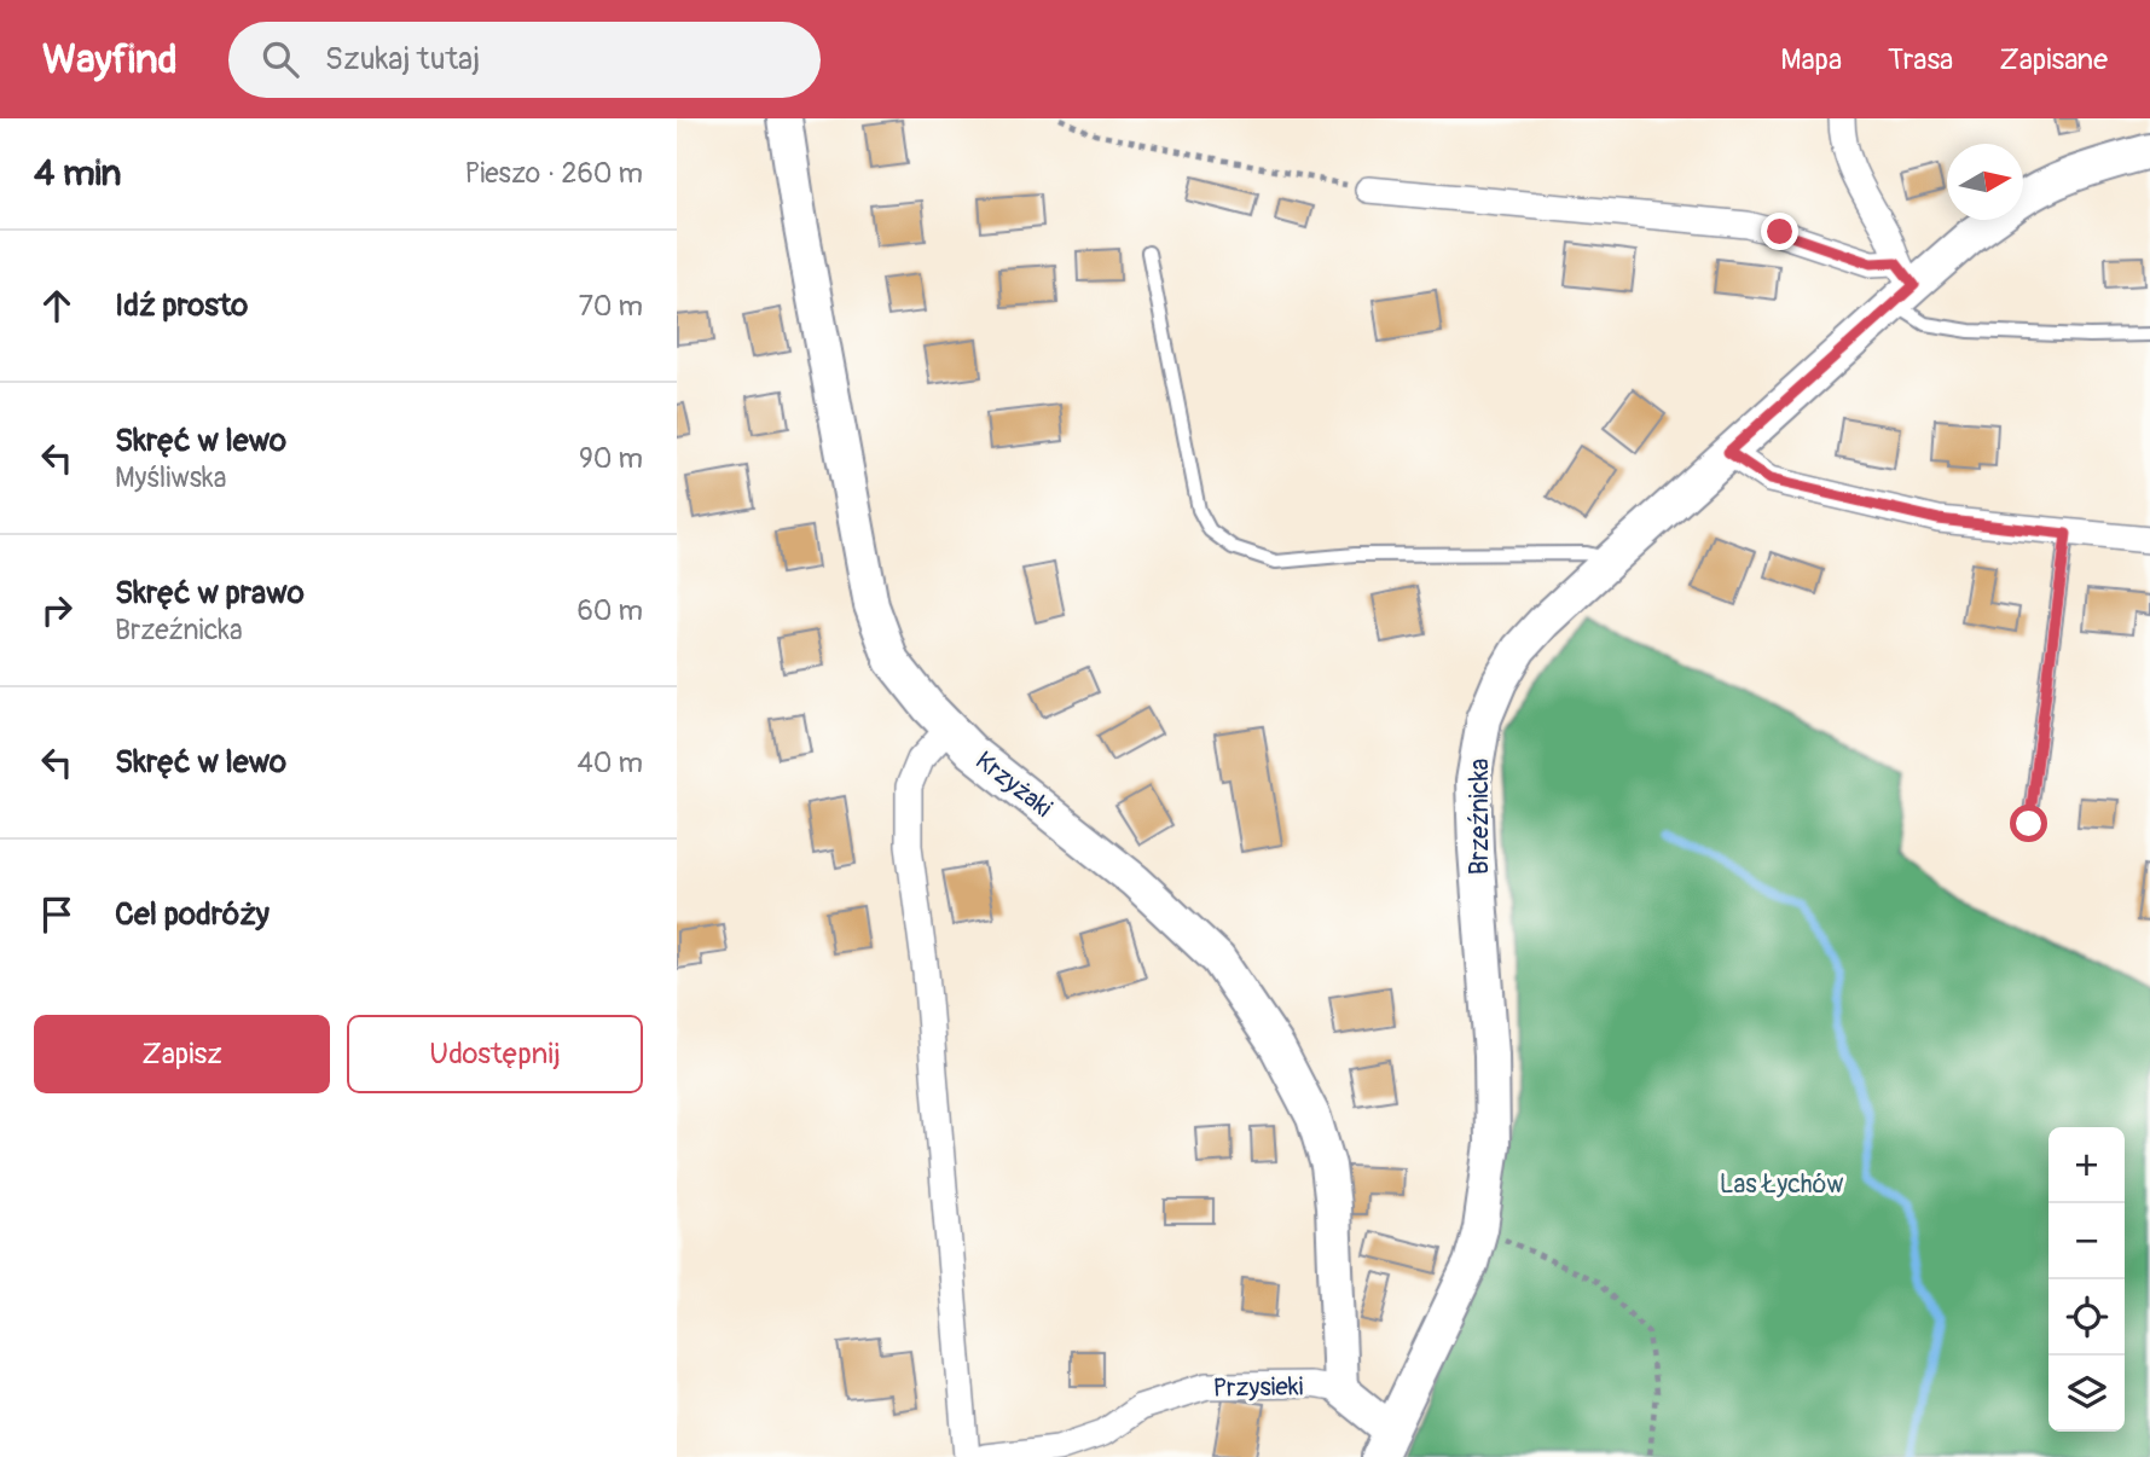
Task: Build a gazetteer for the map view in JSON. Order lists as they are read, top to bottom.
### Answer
{
  "streets": {
    "street": ["Krzyżaki", "Brzeźnicka", "Przysieki"]
  },
  "crossings": [
    ["Krzyżaki", "Przysieki"]
  ],
  "parks": ["Las Łychów"],
  "north": "right",
  "page": {
    "header": "Wayfind",
    "search": "Szukaj tutaj",
    "nav": ["Mapa", "Trasa", "Zapisane"],
    "heading": ["4 min", "Pieszo · 260 m"],
    "list": [
      ["Idź prosto", "70 m"],
      ["Skręć w lewo", "Myśliwska", "90 m"],
      ["Skręć w prawo", "Brzeźnicka", "60 m"],
      ["Skręć w lewo", "40 m"],
      "Cel podróży"
    ],
    "buttons": ["Zapisz", "Udostępnij"],
    "map_buttons": ["+", "−"]
  }
}
